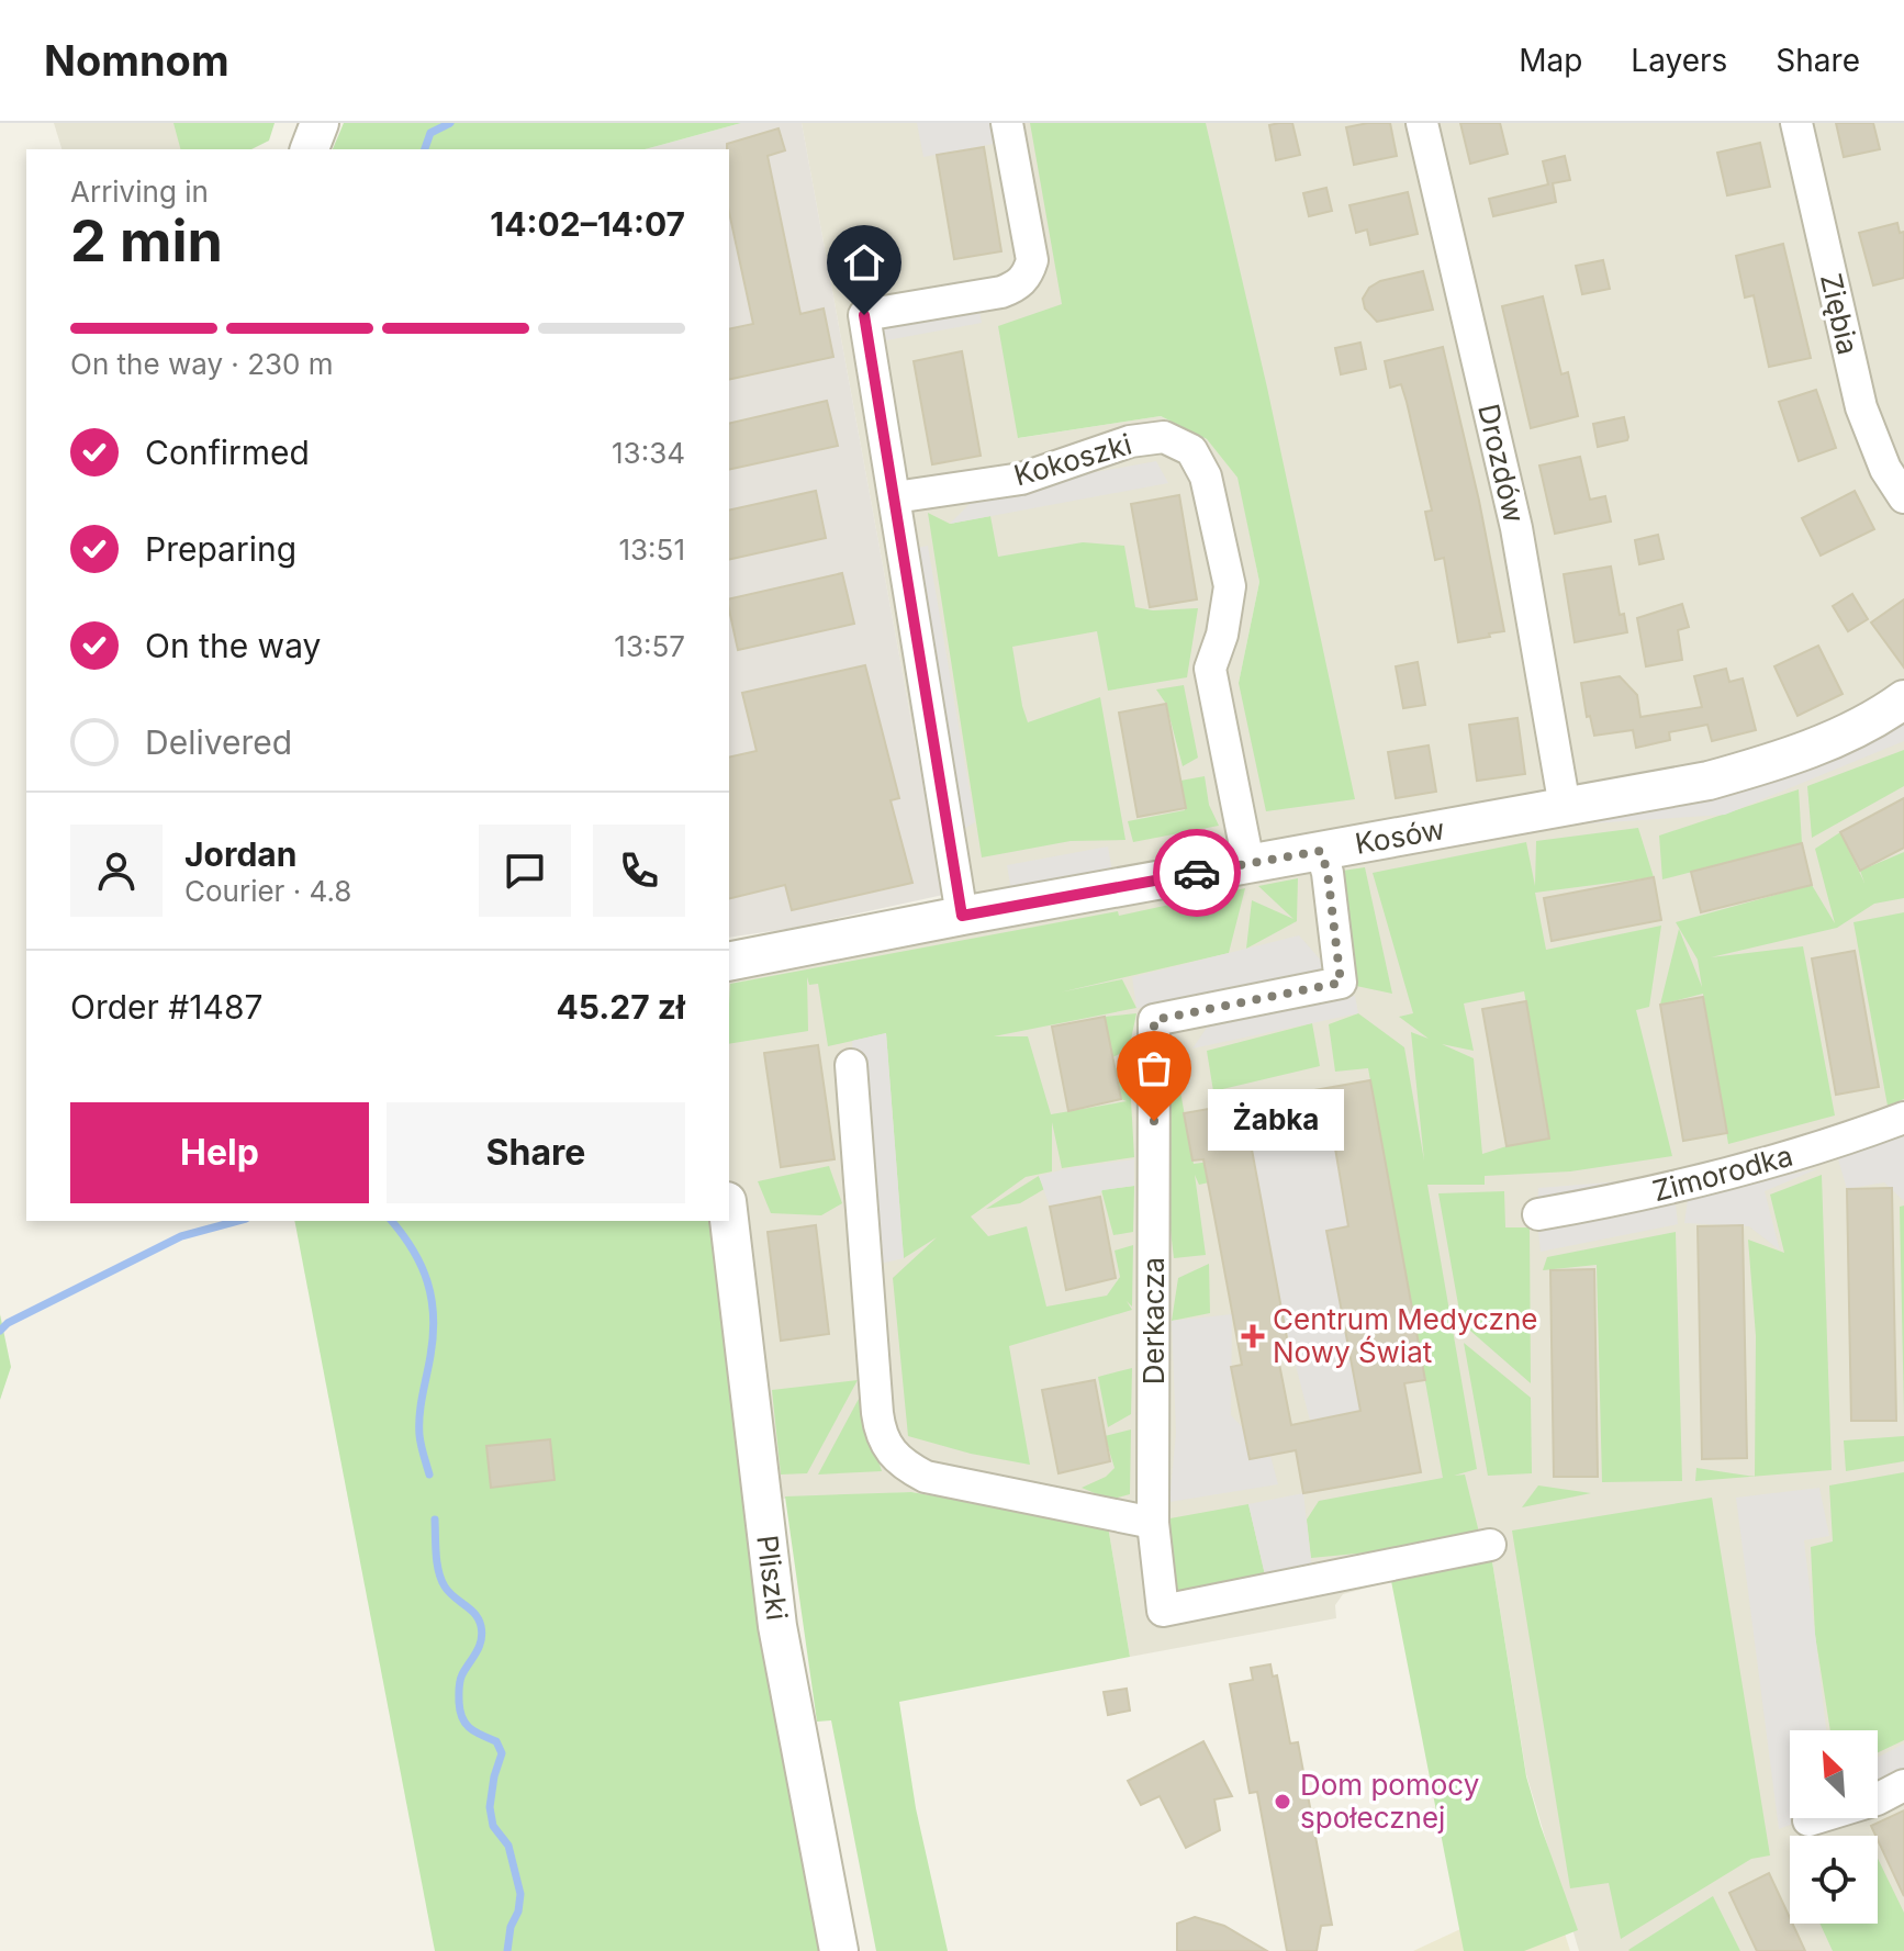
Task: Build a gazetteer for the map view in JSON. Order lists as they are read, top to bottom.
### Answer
{
  "streets": {
    "street": [
      "Ziębia",
      "Kokoszki",
      "Drozdów",
      "Kosów",
      "Zimorodka",
      "Derkacza",
      "Pliszki"
    ]
  },
  "crossings": [
    ["Kokoszki", "Kosów"],
    ["Drozdów", "Kosów"],
    ["Kosów", "Derkacza"]
  ],
  "places": {
    "other": ["Żabka", "Dom pomocy społecznej"],
    "health": ["Centrum Medyczne Nowy Świat"]
  },
  "north": "top left",
  "page": {
    "header": "Nomnom",
    "nav": ["Map", "Layers", "Share"],
    "heading": ["2 min", "Arriving in", "14:02–14:07"],
    "panel": [
      "Jordan",
      "Courier · 4.8",
      "Order #1487",
      "45.27 zł"
    ],
    "bar": "On the way · 230 m",
    "list": [
      ["Confirmed", "13:34"],
      ["Preparing", "13:51"],
      ["On the way", "13:57"],
      "Delivered"
    ],
    "buttons": ["Help", "Share"],
    "bubble": "Żabka"
  }
}
